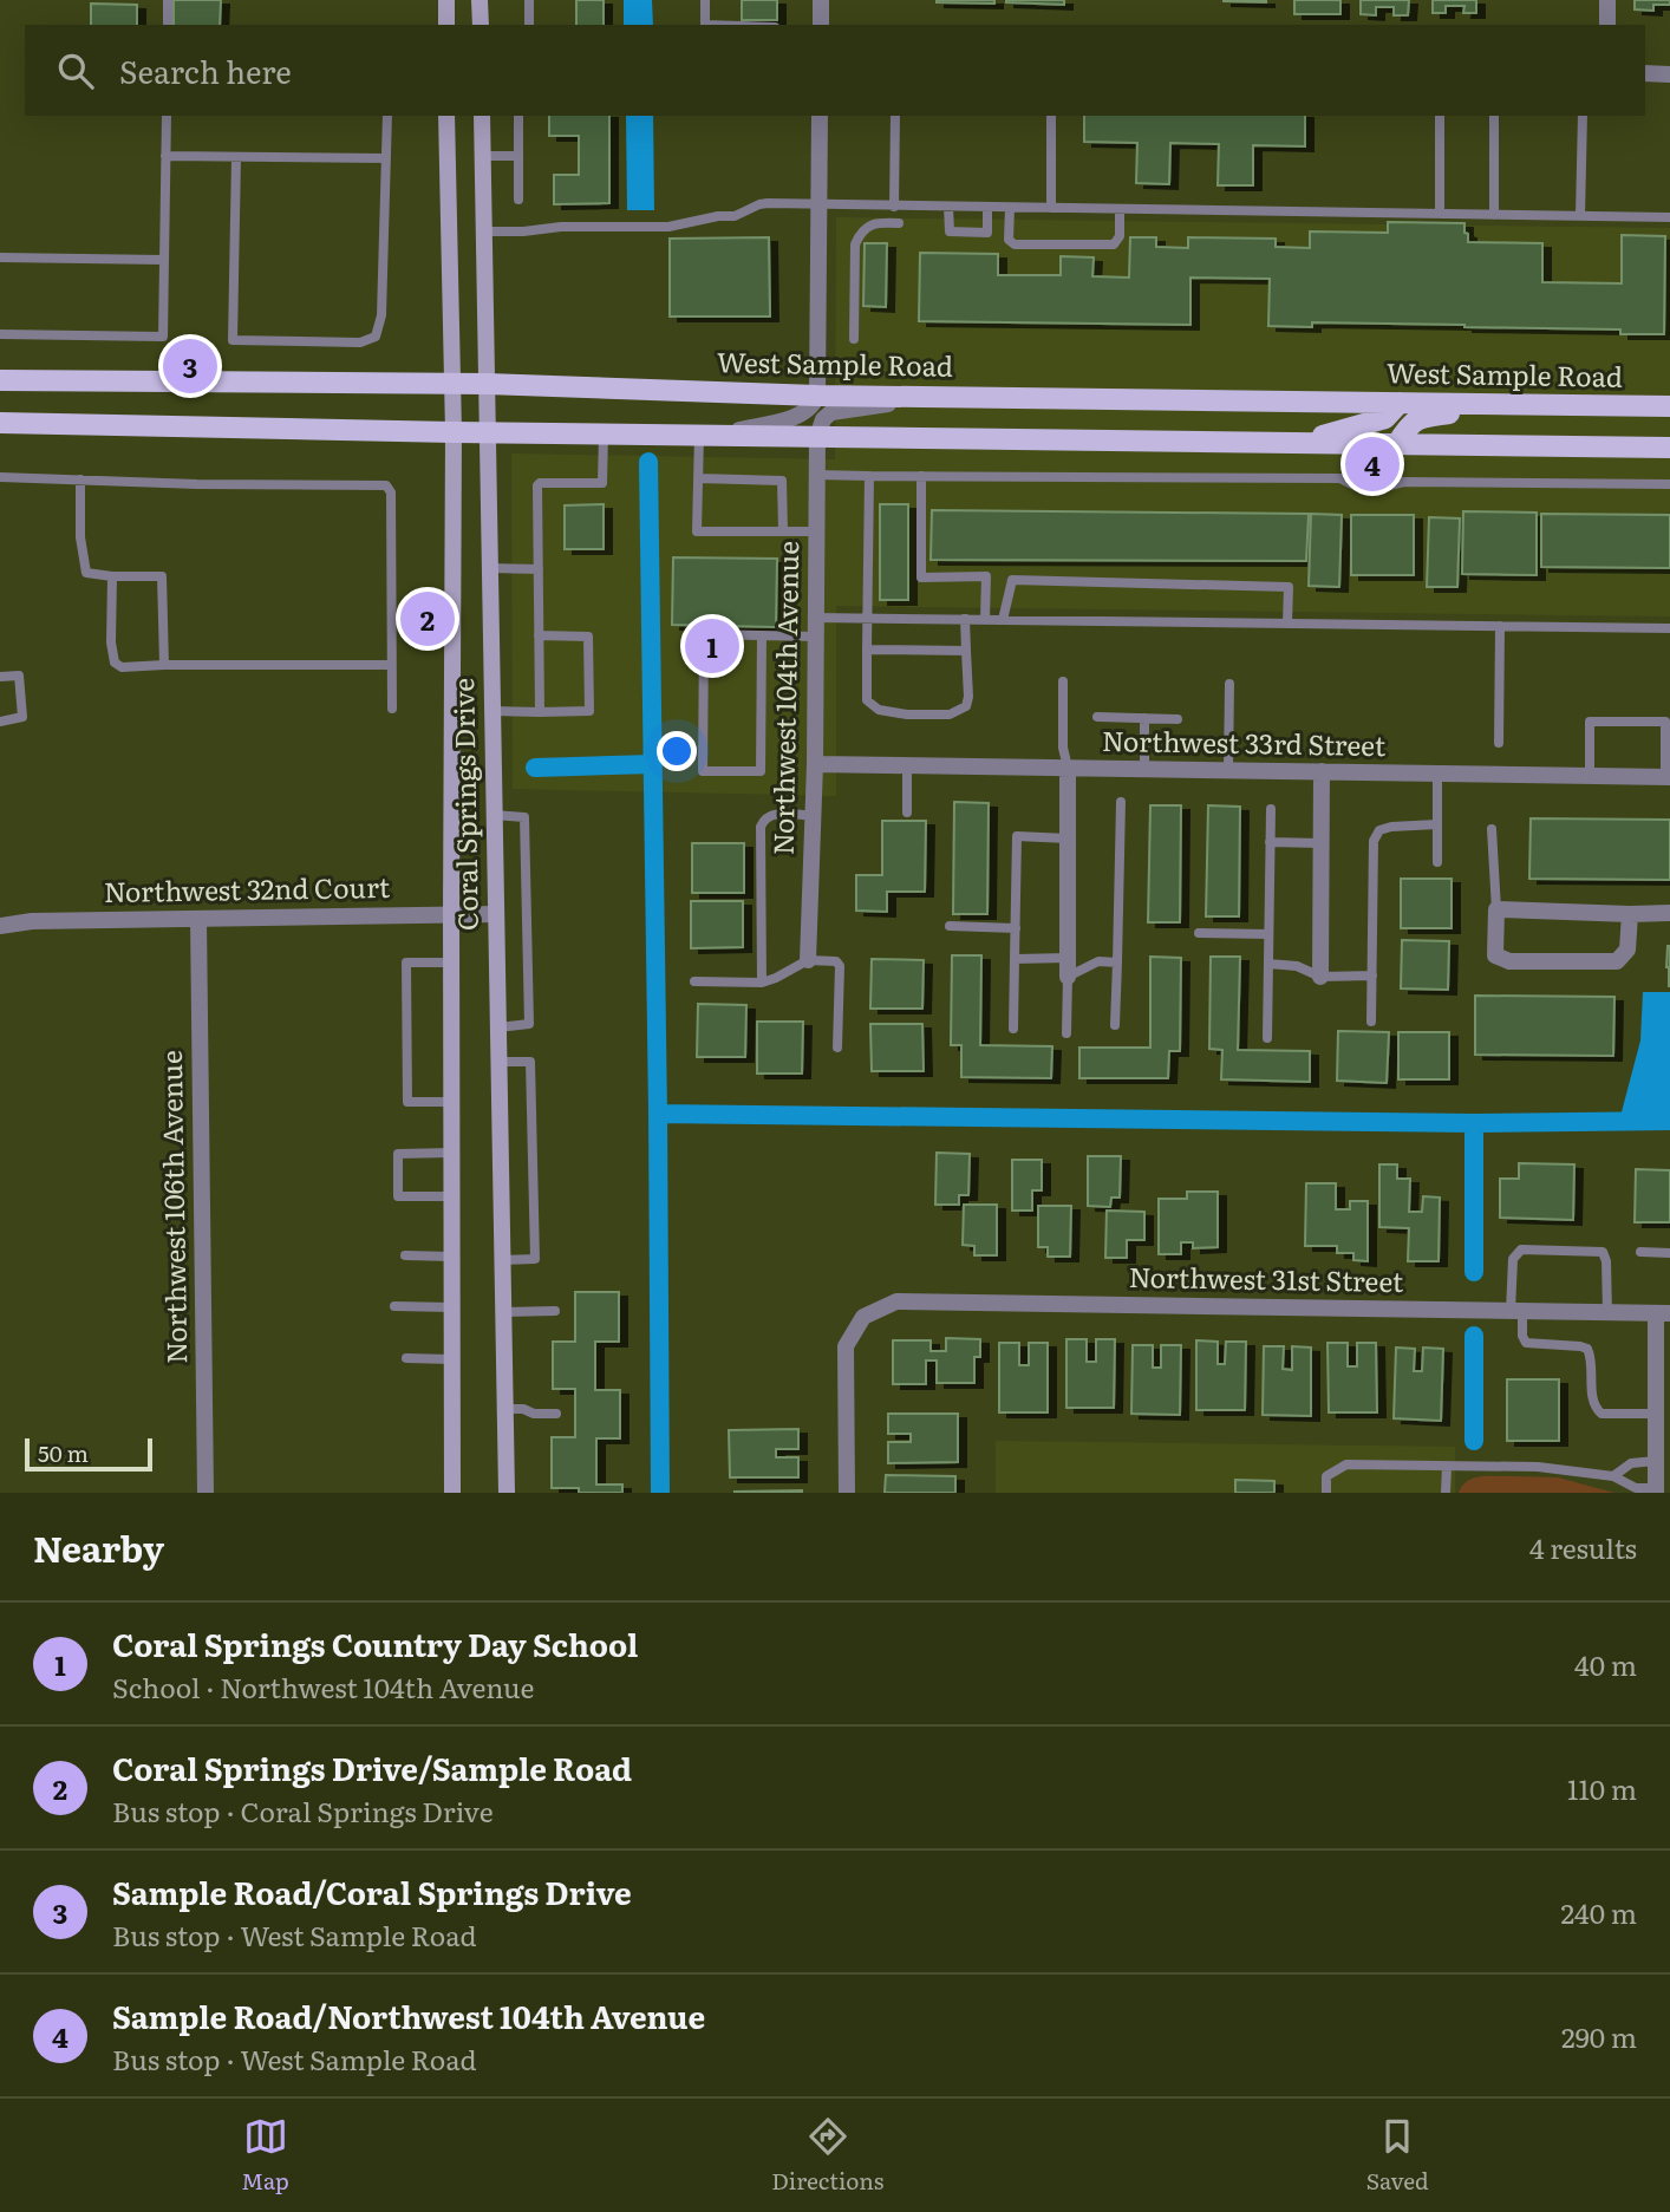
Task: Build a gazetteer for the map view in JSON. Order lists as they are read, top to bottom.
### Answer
{
  "streets": {
    "main road": ["West Sample Road", "Coral Springs Drive"],
    "street": [
      "Northwest 104th Avenue",
      "Northwest 33rd Street",
      "Northwest 32nd Court",
      "Northwest 106th Avenue",
      "Northwest 31st Street"
    ]
  },
  "crossings": [
    ["West Sample Road", "Coral Springs Drive"],
    ["Northwest 104th Avenue", "Northwest 33rd Street"],
    ["Coral Springs Drive", "Northwest 32nd Court"],
    ["Northwest 32nd Court", "Northwest 106th Avenue"]
  ],
  "scale_bar": "50 m",
  "page": {
    "search": "Search here",
    "pins": [
      "3",
      "4",
      "2",
      "1"
    ],
    "scale": "50 m",
    "heading": ["Nearby", "4 results"],
    "list": [
      {
        "mark": "1",
        "name": "Coral Springs Country Day School",
        "note": "School · Northwest 104th Avenue",
        "value": "40 m"
      },
      {
        "mark": "2",
        "name": "Coral Springs Drive/Sample Road",
        "note": "Bus stop · Coral Springs Drive",
        "value": "110 m"
      },
      {
        "mark": "3",
        "name": "Sample Road/Coral Springs Drive",
        "note": "Bus stop · West Sample Road",
        "value": "240 m"
      },
      {
        "mark": "4",
        "name": "Sample Road/Northwest 104th Avenue",
        "note": "Bus stop · West Sample Road",
        "value": "290 m"
      }
    ],
    "nav": ["Map", "Directions", "Saved"]
  }
}
